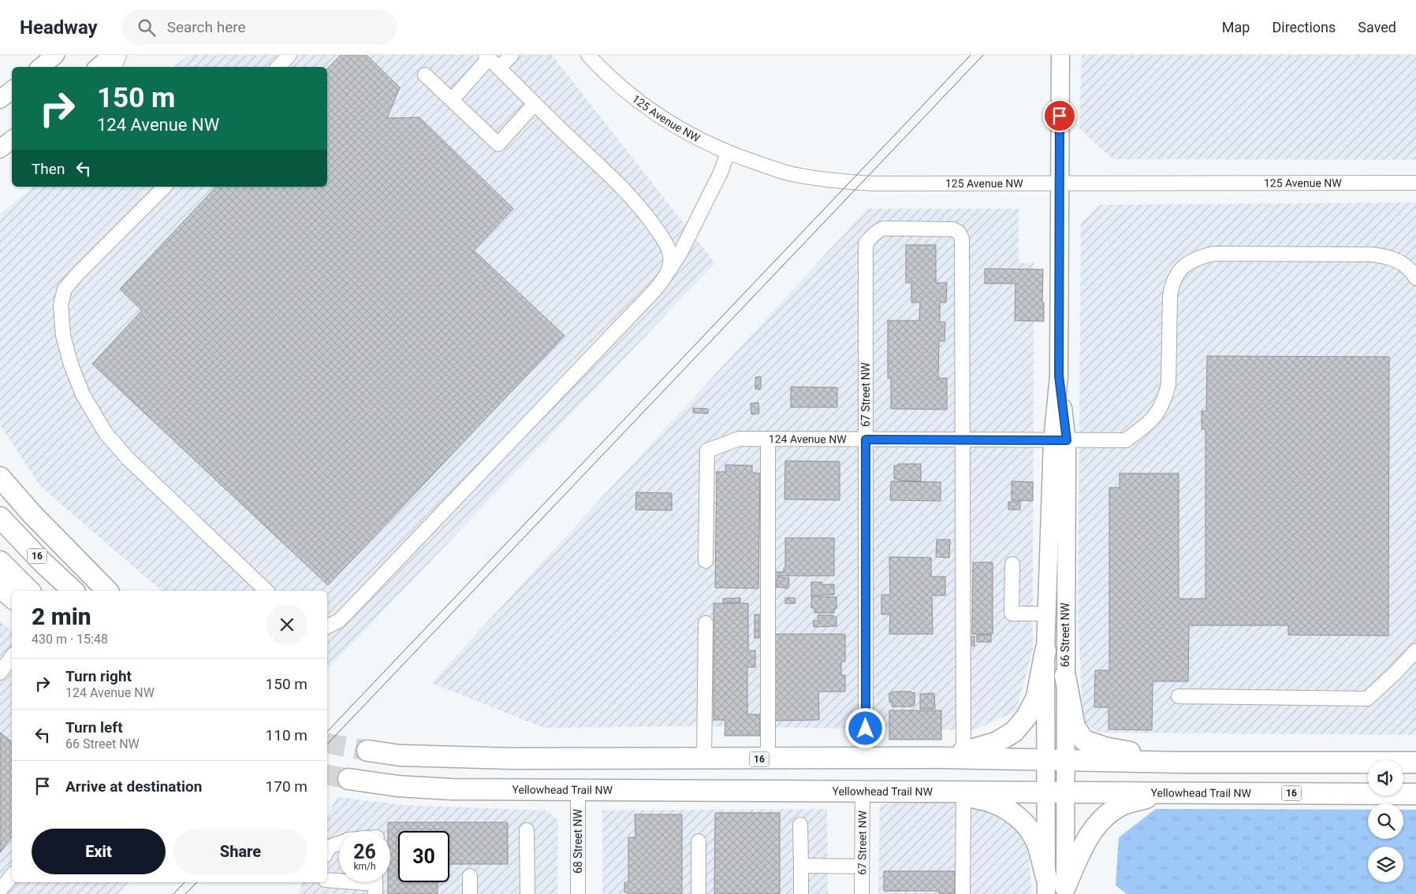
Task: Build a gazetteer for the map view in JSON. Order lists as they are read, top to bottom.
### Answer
{
  "streets": {
    "highway": ["16", "Yellowhead Trail NW"],
    "main road": ["66 Street NW"],
    "street": [
      "125 Avenue NW",
      "67 Street NW",
      "124 Avenue NW",
      "68 Street NW"
    ]
  },
  "crossings": [
    ["125 Avenue NW", "66 Street NW"],
    ["67 Street NW", "124 Avenue NW"],
    ["67 Street NW", "16"],
    ["67 Street NW", "Yellowhead Trail NW"],
    ["124 Avenue NW", "66 Street NW"],
    ["66 Street NW", "Yellowhead Trail NW"],
    ["Yellowhead Trail NW", "68 Street NW"]
  ],
  "page": {
    "header": "Headway",
    "search": "Search here",
    "nav": ["Map", "Directions", "Saved"],
    "turn": ["150 m", "124 Avenue NW"],
    "then": "Then",
    "heading": ["2 min", "430 m · 15:48"],
    "list": [
      {
        "name": "Turn right",
        "note": "124 Avenue NW",
        "value": "150 m"
      },
      {
        "name": "Turn left",
        "note": "66 Street NW",
        "value": "110 m"
      },
      {
        "name": "Arrive at destination",
        "value": "170 m"
      }
    ],
    "buttons": ["Exit", "Share"],
    "speed": "26 km/h",
    "limit": "30"
  }
}
